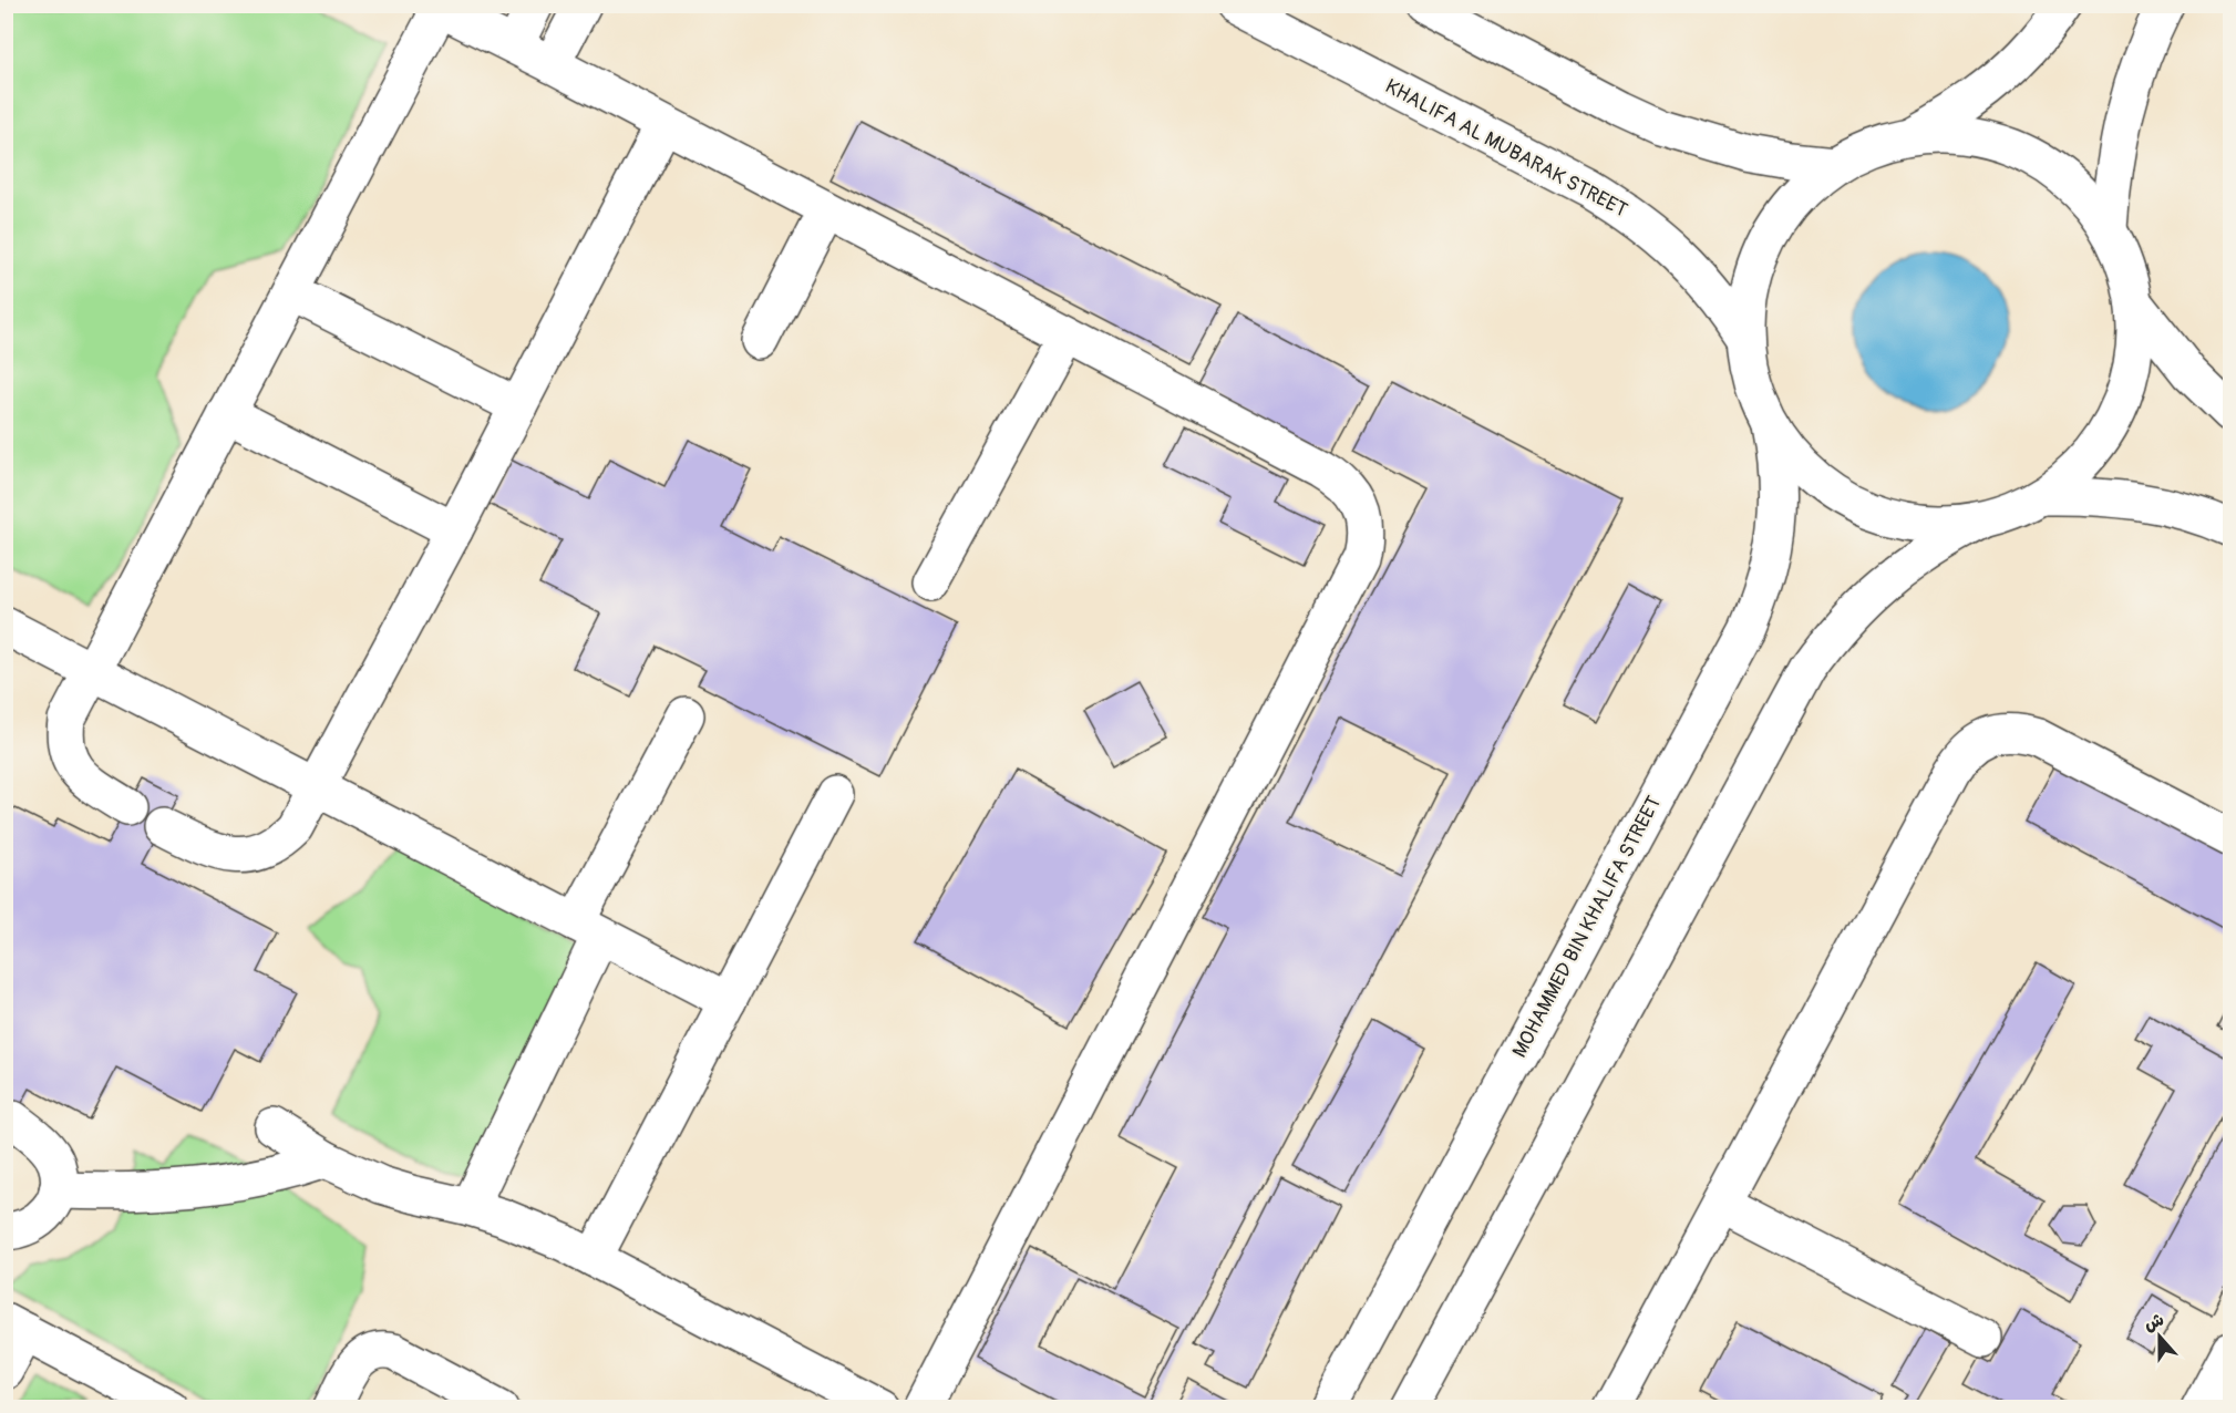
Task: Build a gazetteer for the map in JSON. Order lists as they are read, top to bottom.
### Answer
{
  "streets": {
    "main road": ["KHALIFA AL MUBARAK STREET", "MOHAMMED BIN KHALIFA STREET"]
  },
  "north": "top"
}
